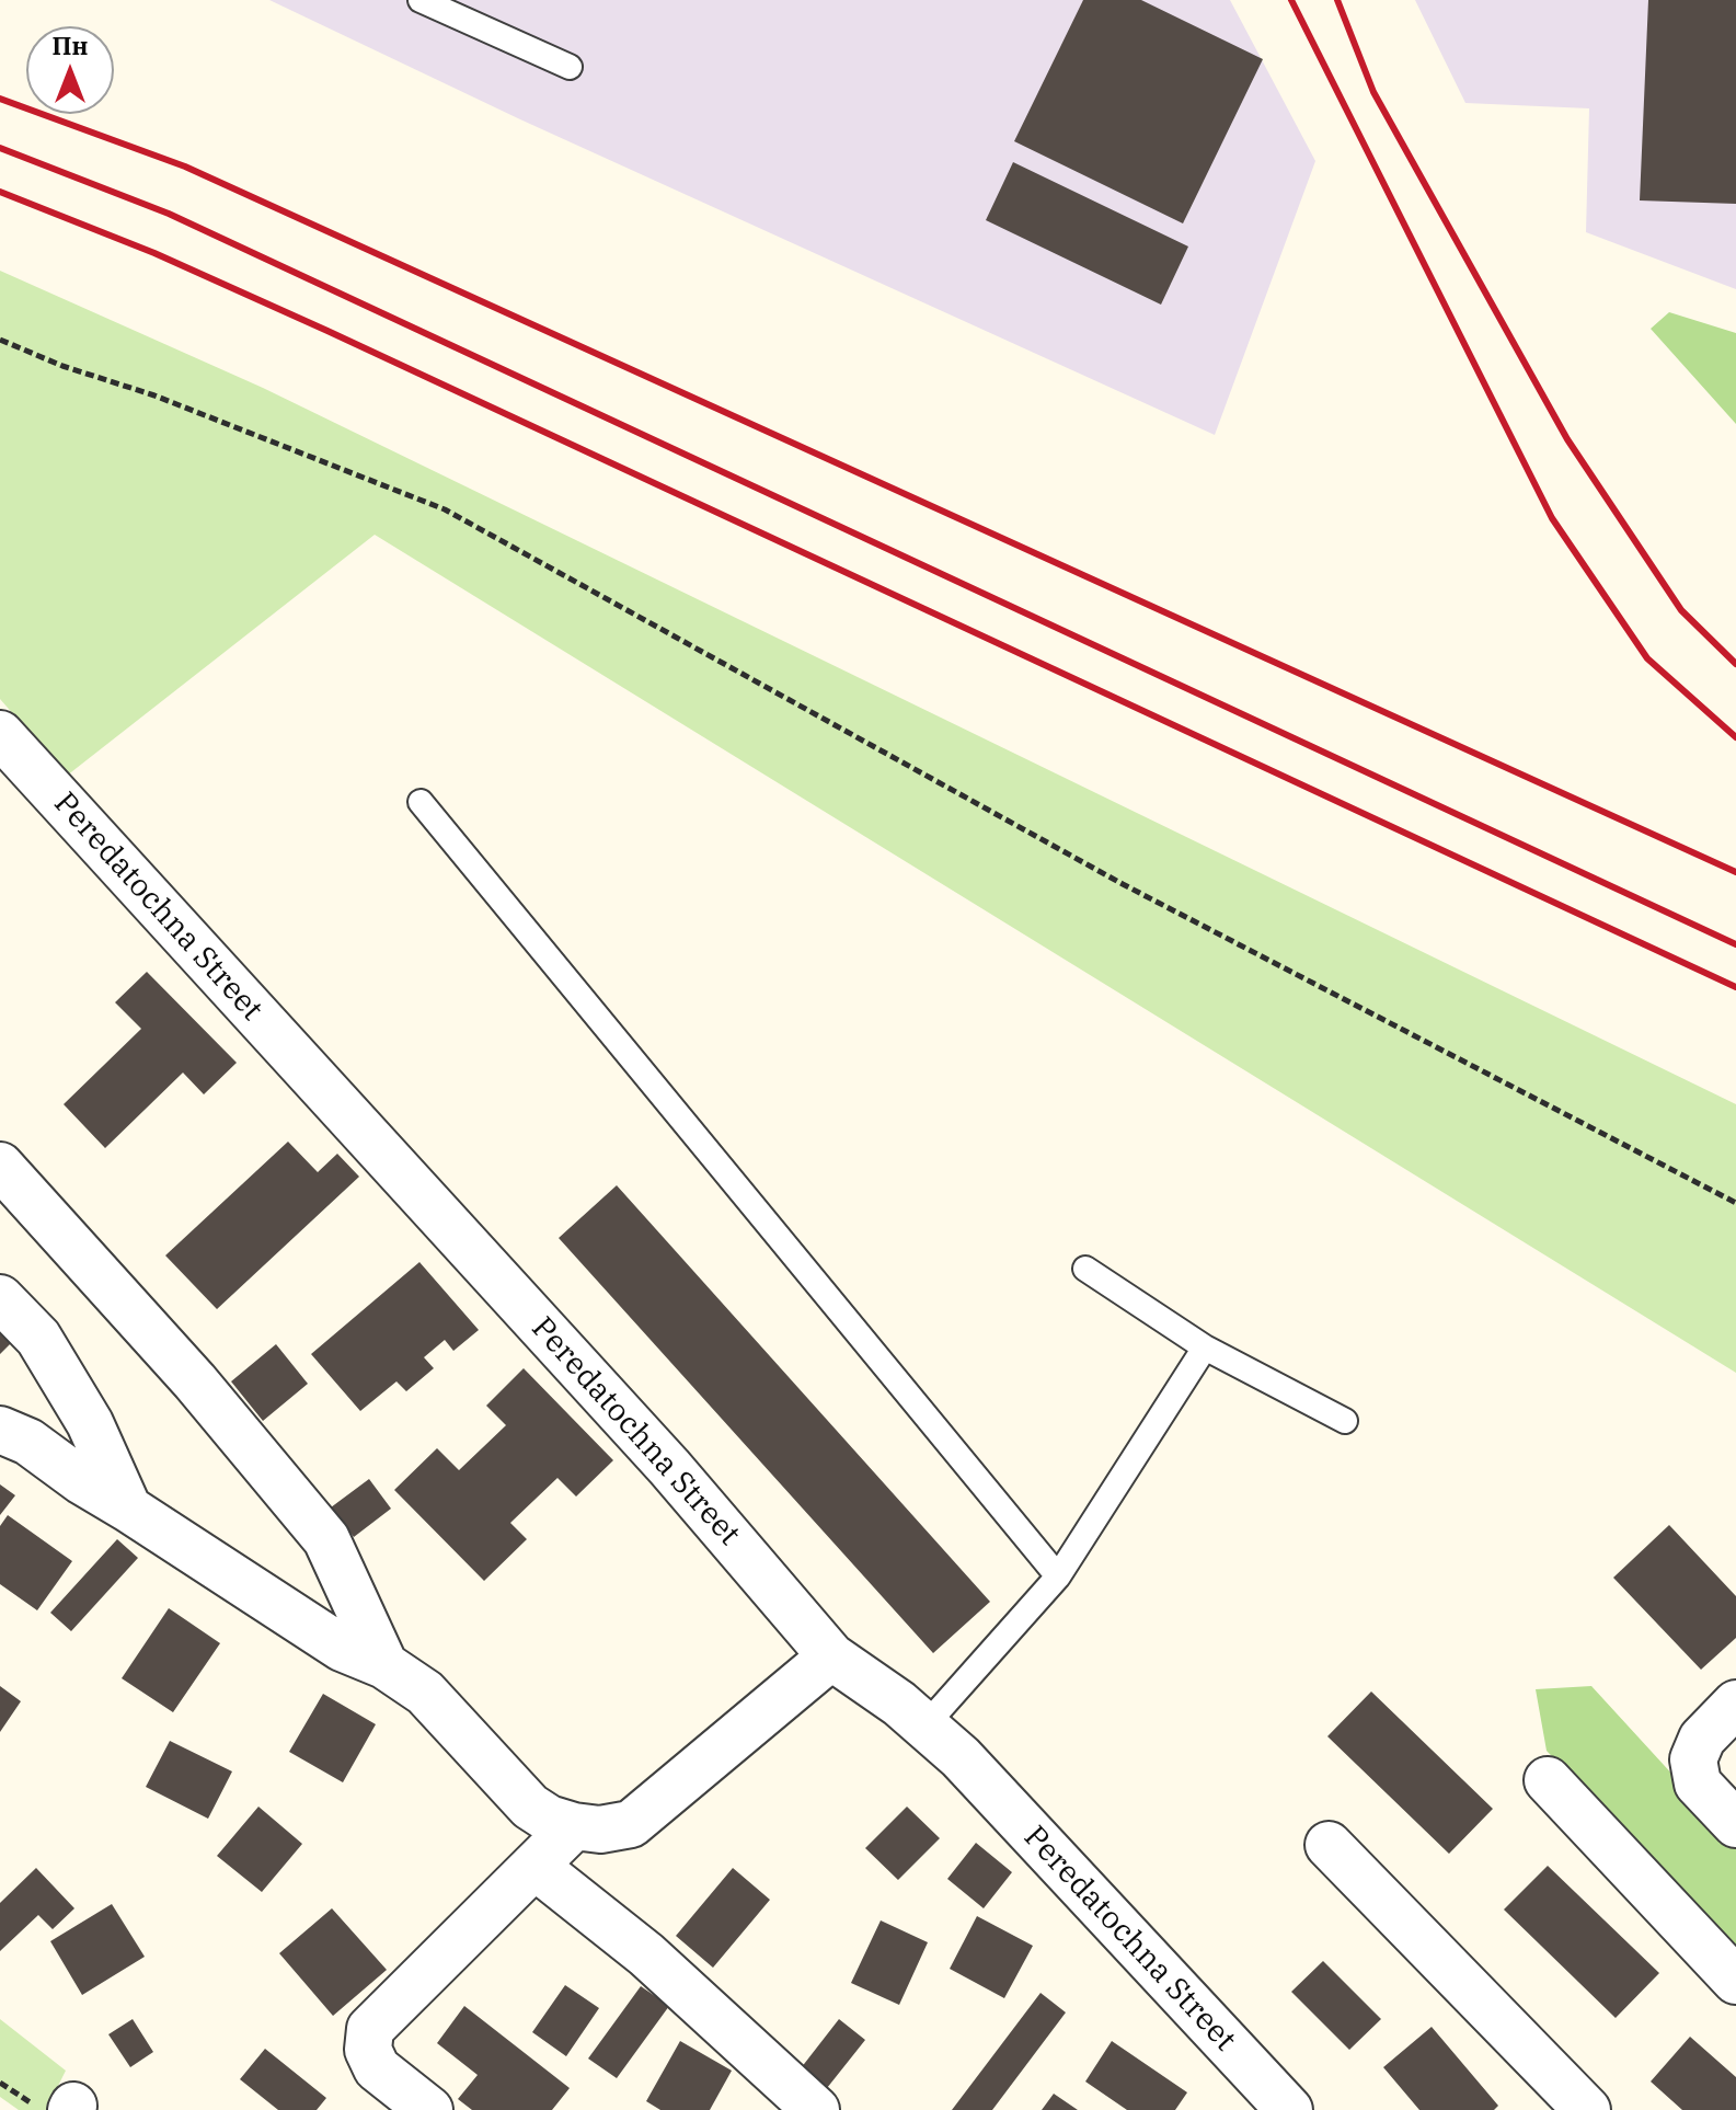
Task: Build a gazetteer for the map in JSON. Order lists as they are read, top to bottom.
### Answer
{
  "streets": {
    "street": ["Peredatochna Street"]
  },
  "north": "top"
}
